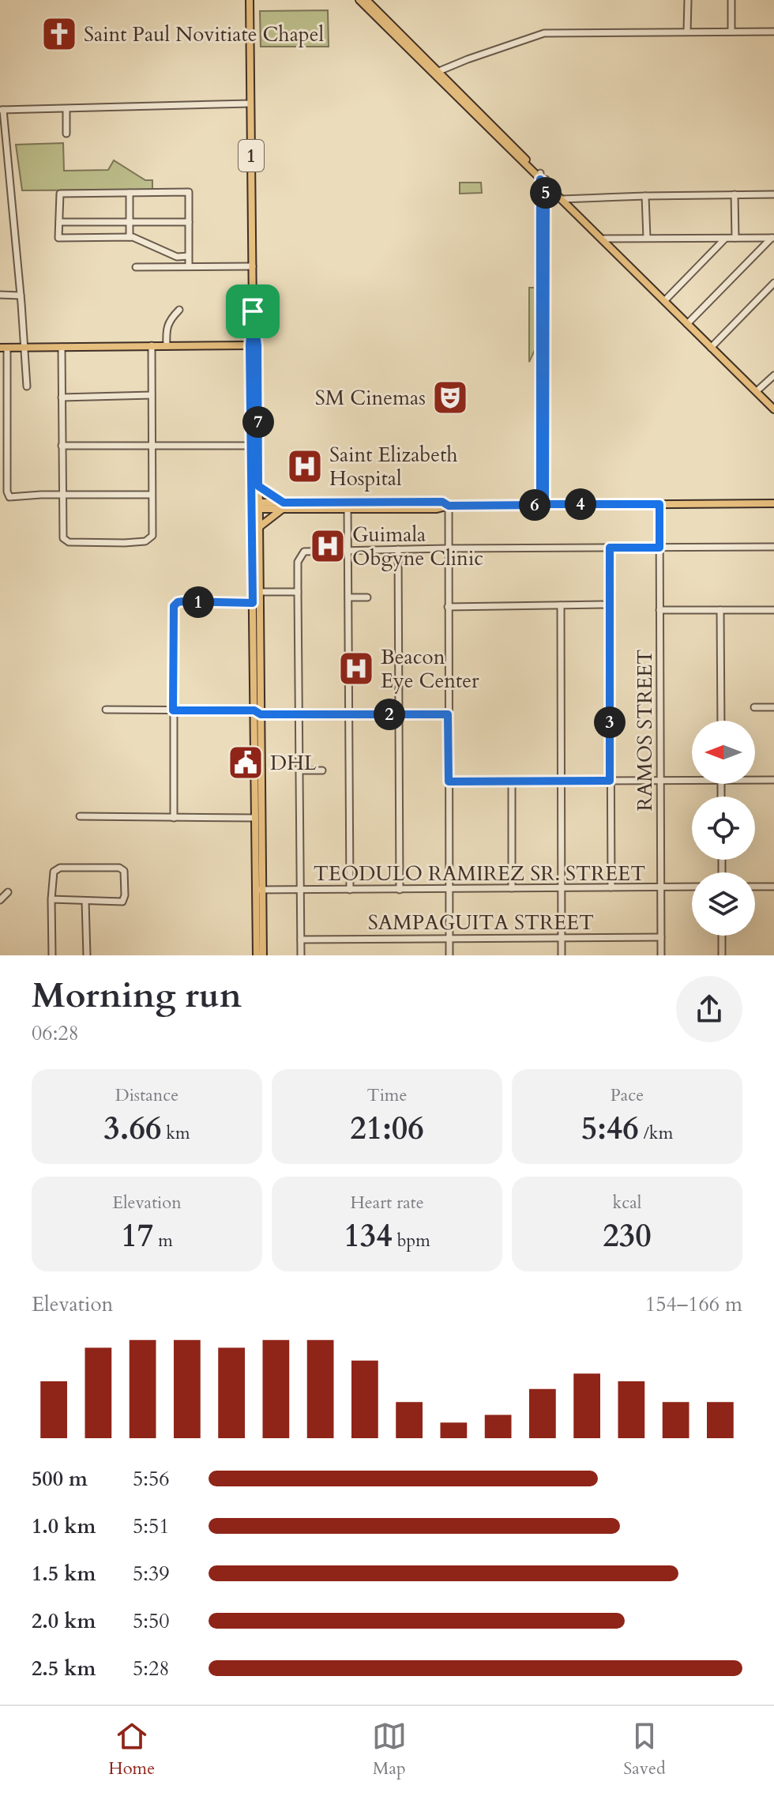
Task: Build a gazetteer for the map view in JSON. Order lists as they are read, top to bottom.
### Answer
{
  "streets": {
    "main road": ["1"],
    "street": ["RAMOS STREET", "TEODULO RAMIREZ SR. STREET", "SAMPAGUITA STREET"]
  },
  "crossings": [
    ["1", "TEODULO RAMIREZ SR. STREET"],
    ["RAMOS STREET", "TEODULO RAMIREZ SR. STREET"],
    ["RAMOS STREET", "SAMPAGUITA STREET"]
  ],
  "places": {
    "church": ["Saint Paul Novitiate Chapel"],
    "theatre": ["SM Cinemas"],
    "hospital": ["Saint Elizabeth Hospital", "Guimala Obgyne Clinic", "Beacon Eye Center"],
    "public building": ["DHL"]
  },
  "north": "left",
  "page": {
    "pins": [
      "5",
      "7",
      "4",
      "6",
      "1",
      "2",
      "3"
    ],
    "heading": ["Morning run", "06:28"],
    "stats": [
      ["Distance", "3.66 km"],
      ["Time", "21:06"],
      ["Pace", "5:46 /km"],
      ["Elevation", "17 m"],
      ["Heart rate", "134 bpm"],
      ["kcal", "230"]
    ],
    "chart": ["Elevation", "154–166 m"],
    "list": [
      {
        "name": "500 m",
        "note": "5:56"
      },
      {
        "name": "1.0 km",
        "note": "5:51"
      },
      {
        "name": "1.5 km",
        "note": "5:39"
      },
      {
        "name": "2.0 km",
        "note": "5:50"
      },
      {
        "name": "2.5 km",
        "note": "5:28"
      }
    ],
    "tabs": ["Home", "Map", "Saved"]
  }
}
